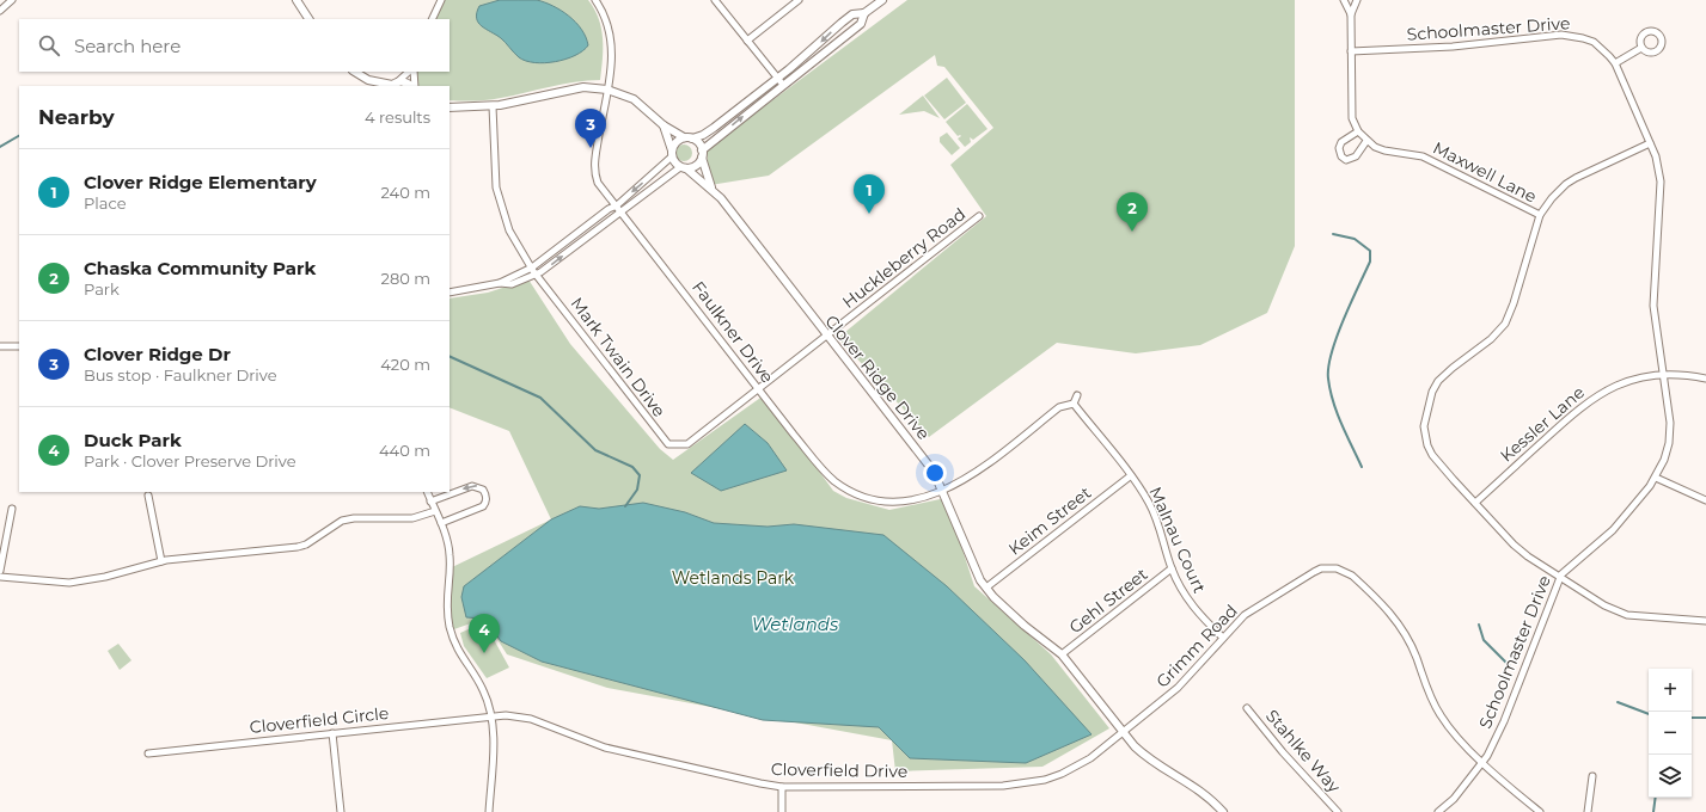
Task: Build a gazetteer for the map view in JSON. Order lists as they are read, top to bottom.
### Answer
{
  "streets": {
    "street": [
      "Schoolmaster Drive",
      "Maxwell Lane",
      "Huckleberry Road",
      "Faulkner Drive",
      "Mark Twain Drive",
      "Clover Ridge Drive",
      "Kessler Lane",
      "Keim Street",
      "Malnau Court",
      "Gehl Street",
      "Grimm Road",
      "Cloverfield Circle",
      "Stahlke Way",
      "Cloverfield Drive"
    ]
  },
  "crossings": [
    ["Schoolmaster Drive", "Maxwell Lane"],
    ["Schoolmaster Drive", "Kessler Lane"],
    ["Schoolmaster Drive", "Grimm Road"],
    ["Huckleberry Road", "Faulkner Drive"],
    ["Huckleberry Road", "Mark Twain Drive"],
    ["Huckleberry Road", "Clover Ridge Drive"],
    ["Faulkner Drive", "Clover Ridge Drive"],
    ["Faulkner Drive", "Malnau Court"],
    ["Clover Ridge Drive", "Keim Street"],
    ["Clover Ridge Drive", "Gehl Street"],
    ["Clover Ridge Drive", "Grimm Road"],
    ["Clover Ridge Drive", "Cloverfield Drive"],
    ["Keim Street", "Malnau Court"],
    ["Malnau Court", "Gehl Street"],
    ["Malnau Court", "Grimm Road"],
    ["Grimm Road", "Cloverfield Drive"],
    ["Cloverfield Circle", "Cloverfield Drive"]
  ],
  "water": ["Wetlands"],
  "parks": ["Wetlands Park"],
  "page": {
    "search": "Search here",
    "heading": ["Nearby", "4 results"],
    "pins": [
      "3",
      "1",
      "2",
      "4"
    ],
    "list": [
      {
        "mark": "1",
        "name": "Clover Ridge Elementary",
        "note": "Place",
        "value": "240 m"
      },
      {
        "mark": "2",
        "name": "Chaska Community Park",
        "note": "Park",
        "value": "280 m"
      },
      {
        "mark": "3",
        "name": "Clover Ridge Dr",
        "note": "Bus stop · Faulkner Drive",
        "value": "420 m"
      },
      {
        "mark": "4",
        "name": "Duck Park",
        "note": "Park · Clover Preserve Drive",
        "value": "440 m"
      }
    ],
    "map_buttons": ["+", "−"]
  }
}
